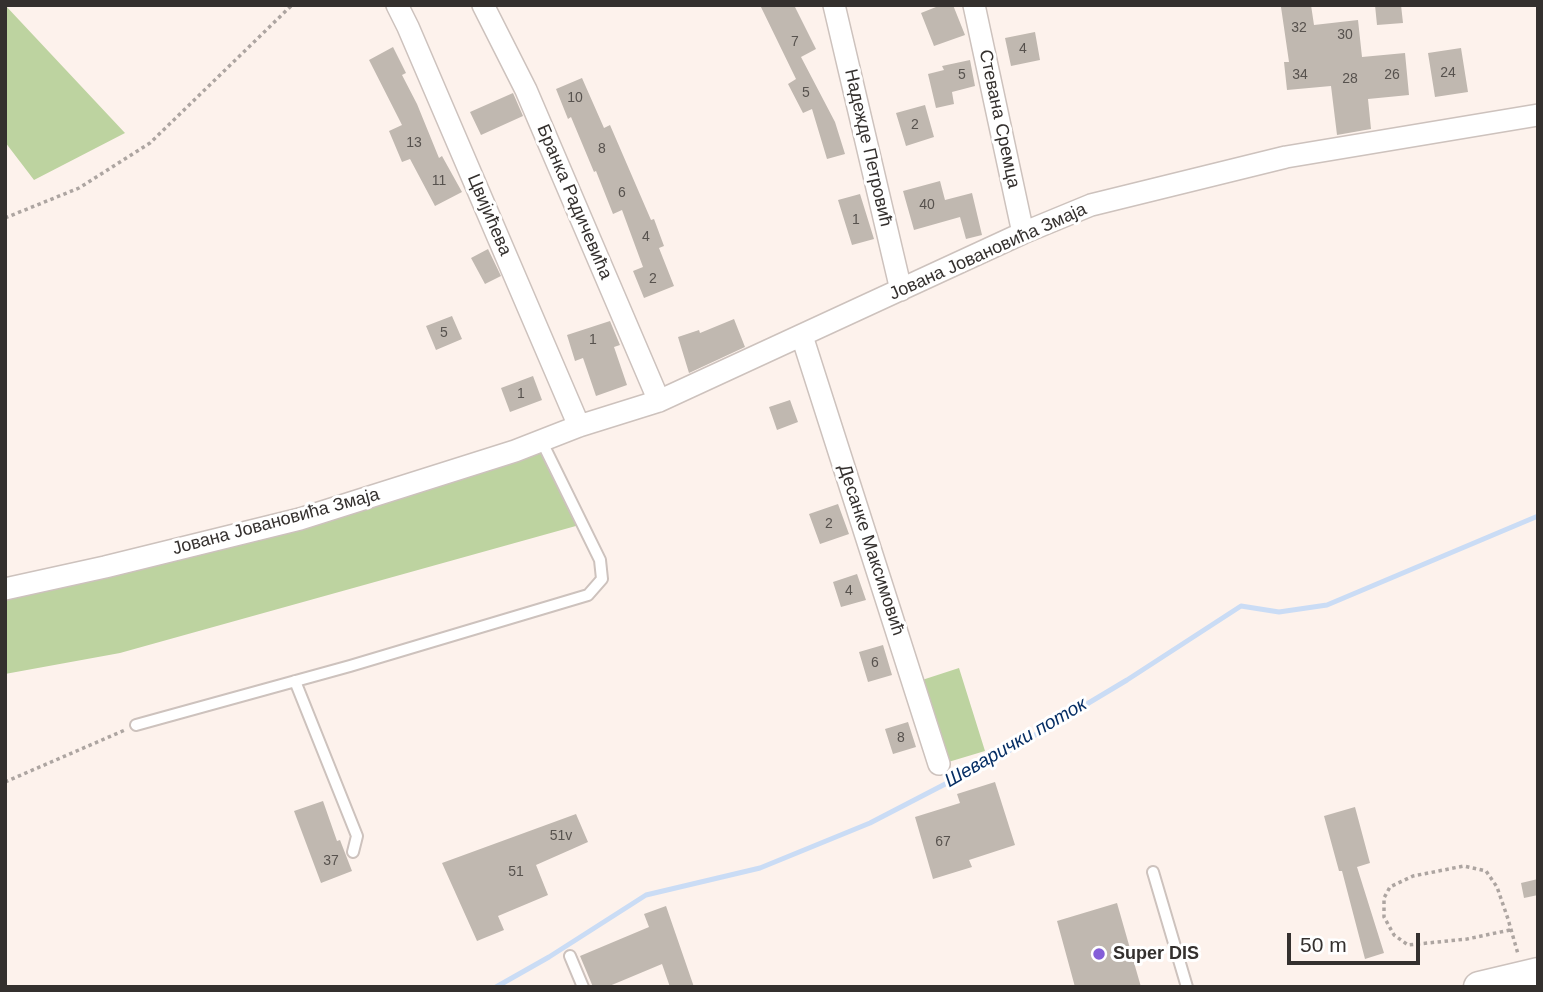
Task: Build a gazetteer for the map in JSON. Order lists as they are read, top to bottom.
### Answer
{
  "streets": {
    "street": [
      "Стевана Сремца",
      "Надежде Петровић",
      "Бранка Радичевића",
      "Цвијићева",
      "Јована Јовановића Змаја",
      "Десанке Максимовић"
    ]
  },
  "crossings": [
    ["Стевана Сремца", "Јована Јовановића Змаја"],
    ["Надежде Петровић", "Јована Јовановића Змаја"],
    ["Бранка Радичевића", "Јована Јовановића Змаја"],
    ["Цвијићева", "Јована Јовановића Змаја"],
    ["Јована Јовановића Змаја", "Десанке Максимовић"]
  ],
  "water": ["Шеварички поток"],
  "places": ["Super DIS"],
  "house_numbers": [
    "32",
    "30",
    "7",
    "4",
    "24",
    "5",
    "34",
    "26",
    "28",
    "5",
    "10",
    "2",
    "13",
    "8",
    "11",
    "6",
    "40",
    "1",
    "4",
    "2",
    "5",
    "1",
    "1",
    "2",
    "4",
    "6",
    "8",
    "51v",
    "67",
    "37",
    "51"
  ],
  "scale_bar": "50 m"
}
